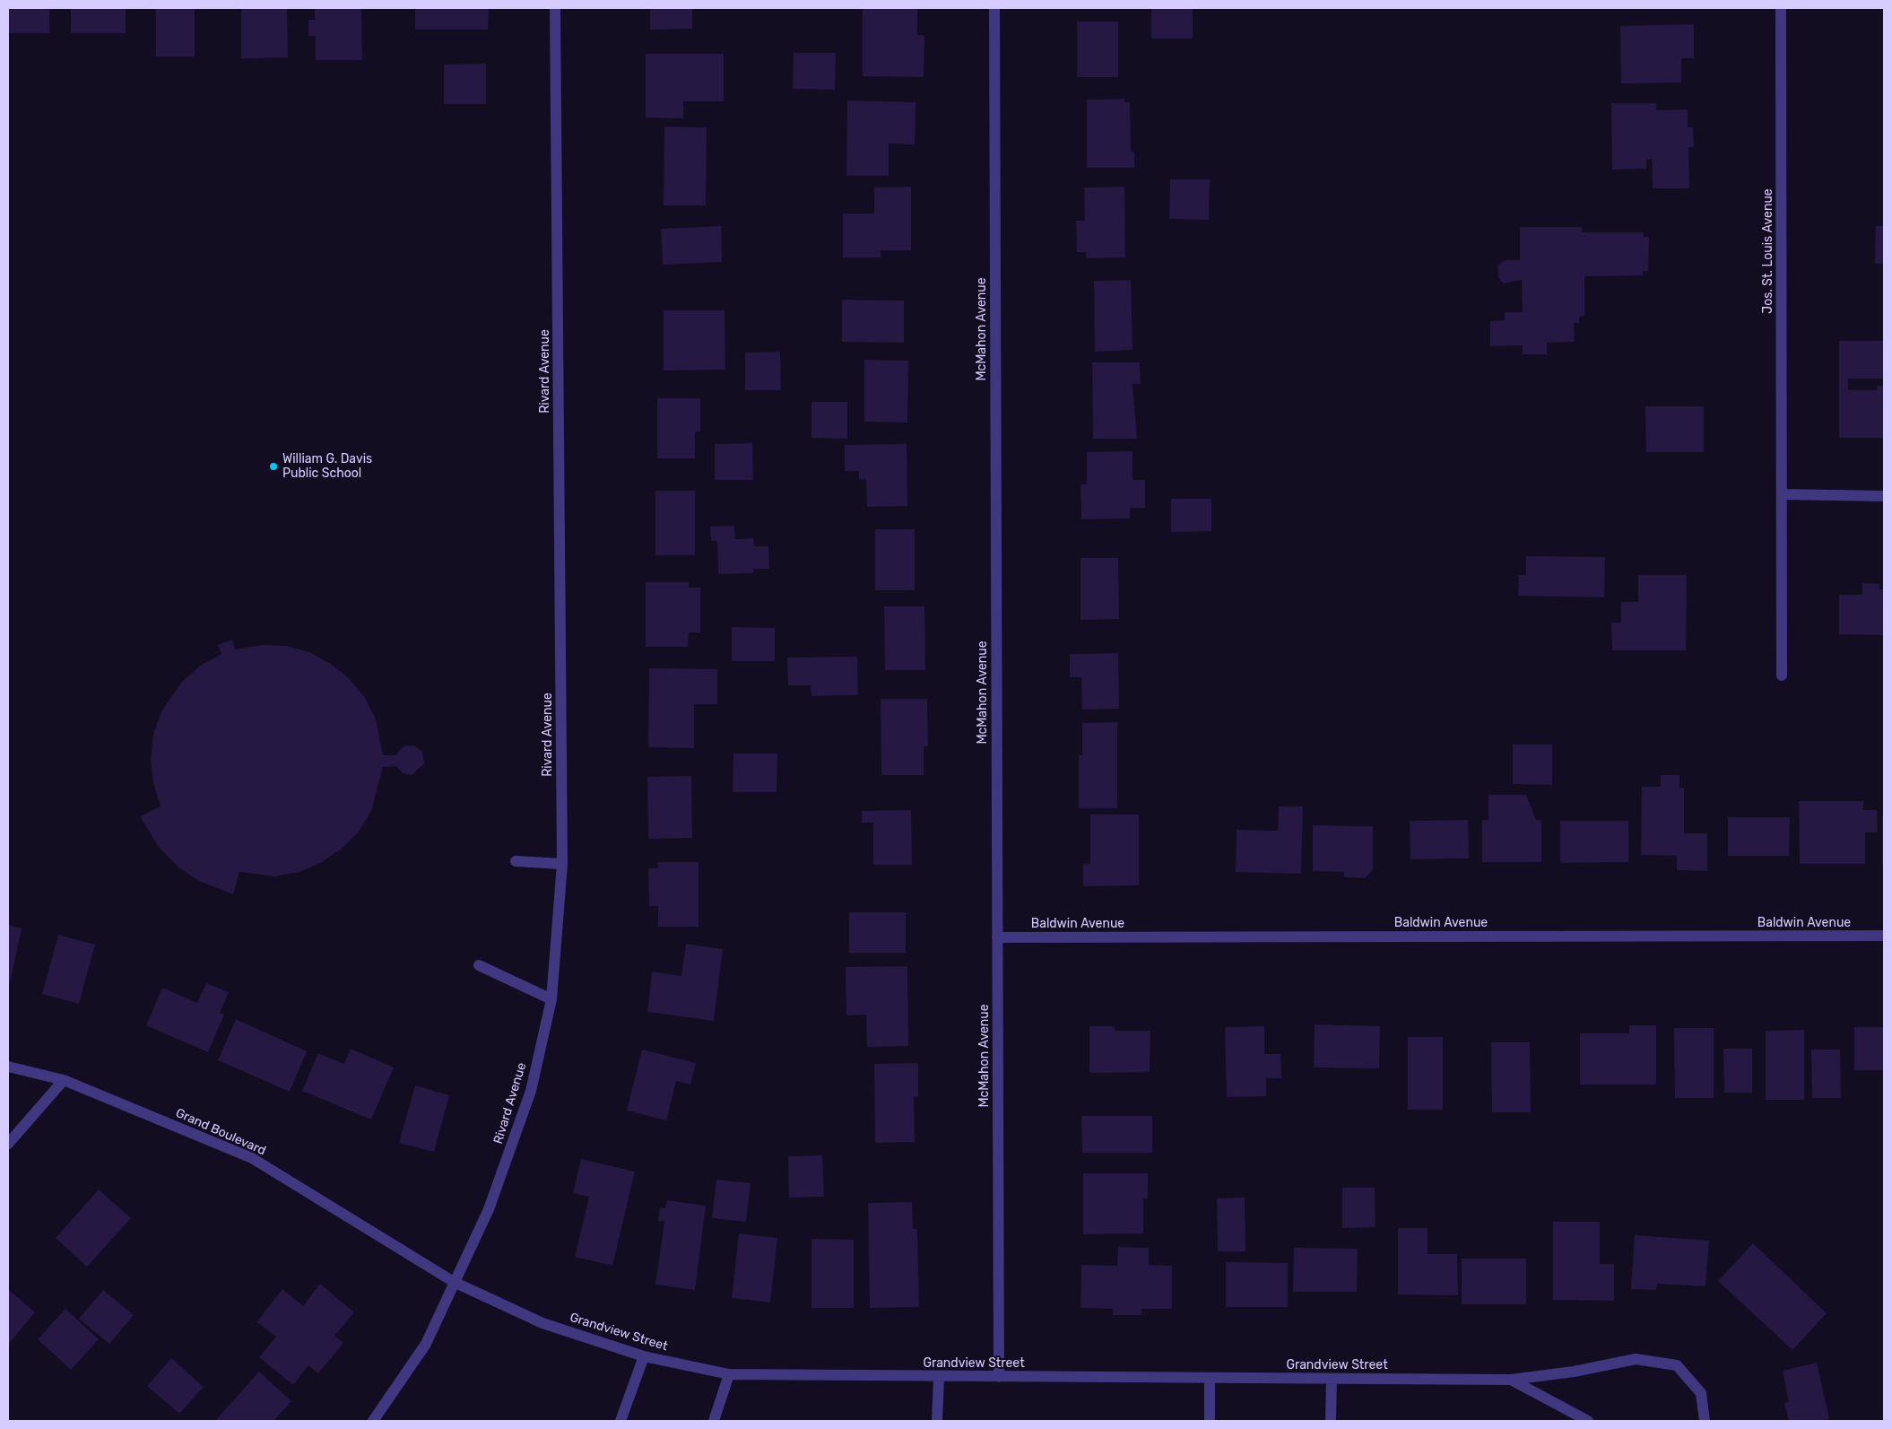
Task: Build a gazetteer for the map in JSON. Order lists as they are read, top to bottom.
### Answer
{
  "streets": {
    "street": [
      "Jos. St. Louis Avenue",
      "McMahon Avenue",
      "Rivard Avenue",
      "Baldwin Avenue",
      "Grand Boulevard",
      "Grandview Street"
    ]
  },
  "crossings": [
    ["McMahon Avenue", "Baldwin Avenue"],
    ["McMahon Avenue", "Grandview Street"],
    ["Rivard Avenue", "Grand Boulevard"],
    ["Rivard Avenue", "Grandview Street"],
    ["Grand Boulevard", "Grandview Street"]
  ],
  "places": ["William G. Davis Public School"]
}
